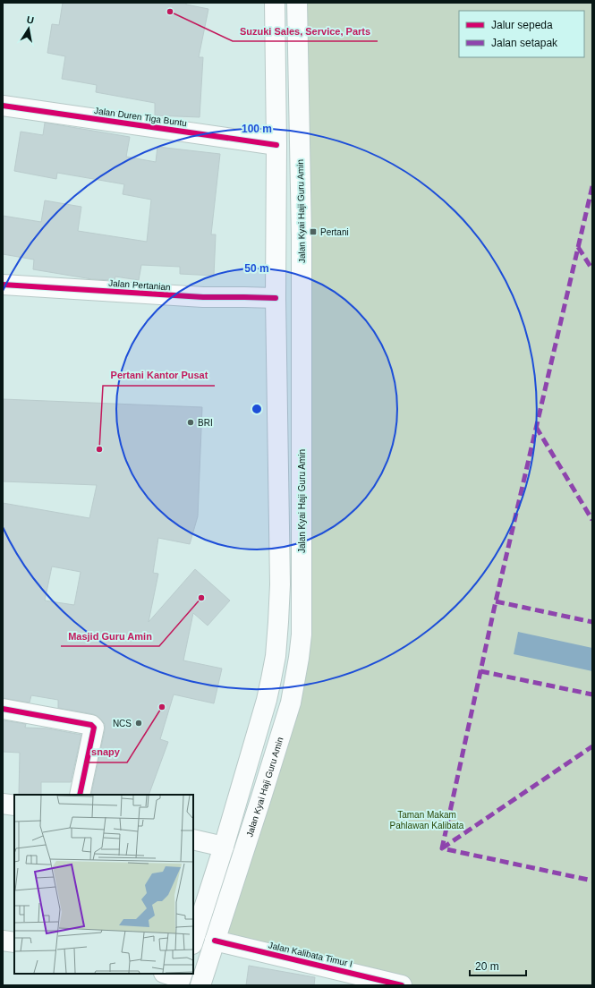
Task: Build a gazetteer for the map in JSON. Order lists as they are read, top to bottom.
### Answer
{
  "streets": {
    "main road": [
      "Jalan Duren Tiga Buntu",
      "Jalan Kyai Haji Guru Amin",
      "Jalan Pertanian",
      "Jalan Kalibata Timur I"
    ]
  },
  "crossings": [
    ["Jalan Kyai Haji Guru Amin", "Jalan Kalibata Timur I"]
  ],
  "parks": ["Taman Makam Pahlawan Kalibata"],
  "places": {
    "other": [
      "Suzuki Sales, Service, Parts",
      "BRI",
      "Pertani Kantor Pusat",
      "Masjid Guru Amin",
      "snapy",
      "NCS"
    ],
    "transit": ["Pertani"]
  },
  "legend": ["Jalur sepeda", "Jalan setapak"],
  "scale_bar": "20 m",
  "north": "top",
  "rings": ["100 m", "50 m"]
}
